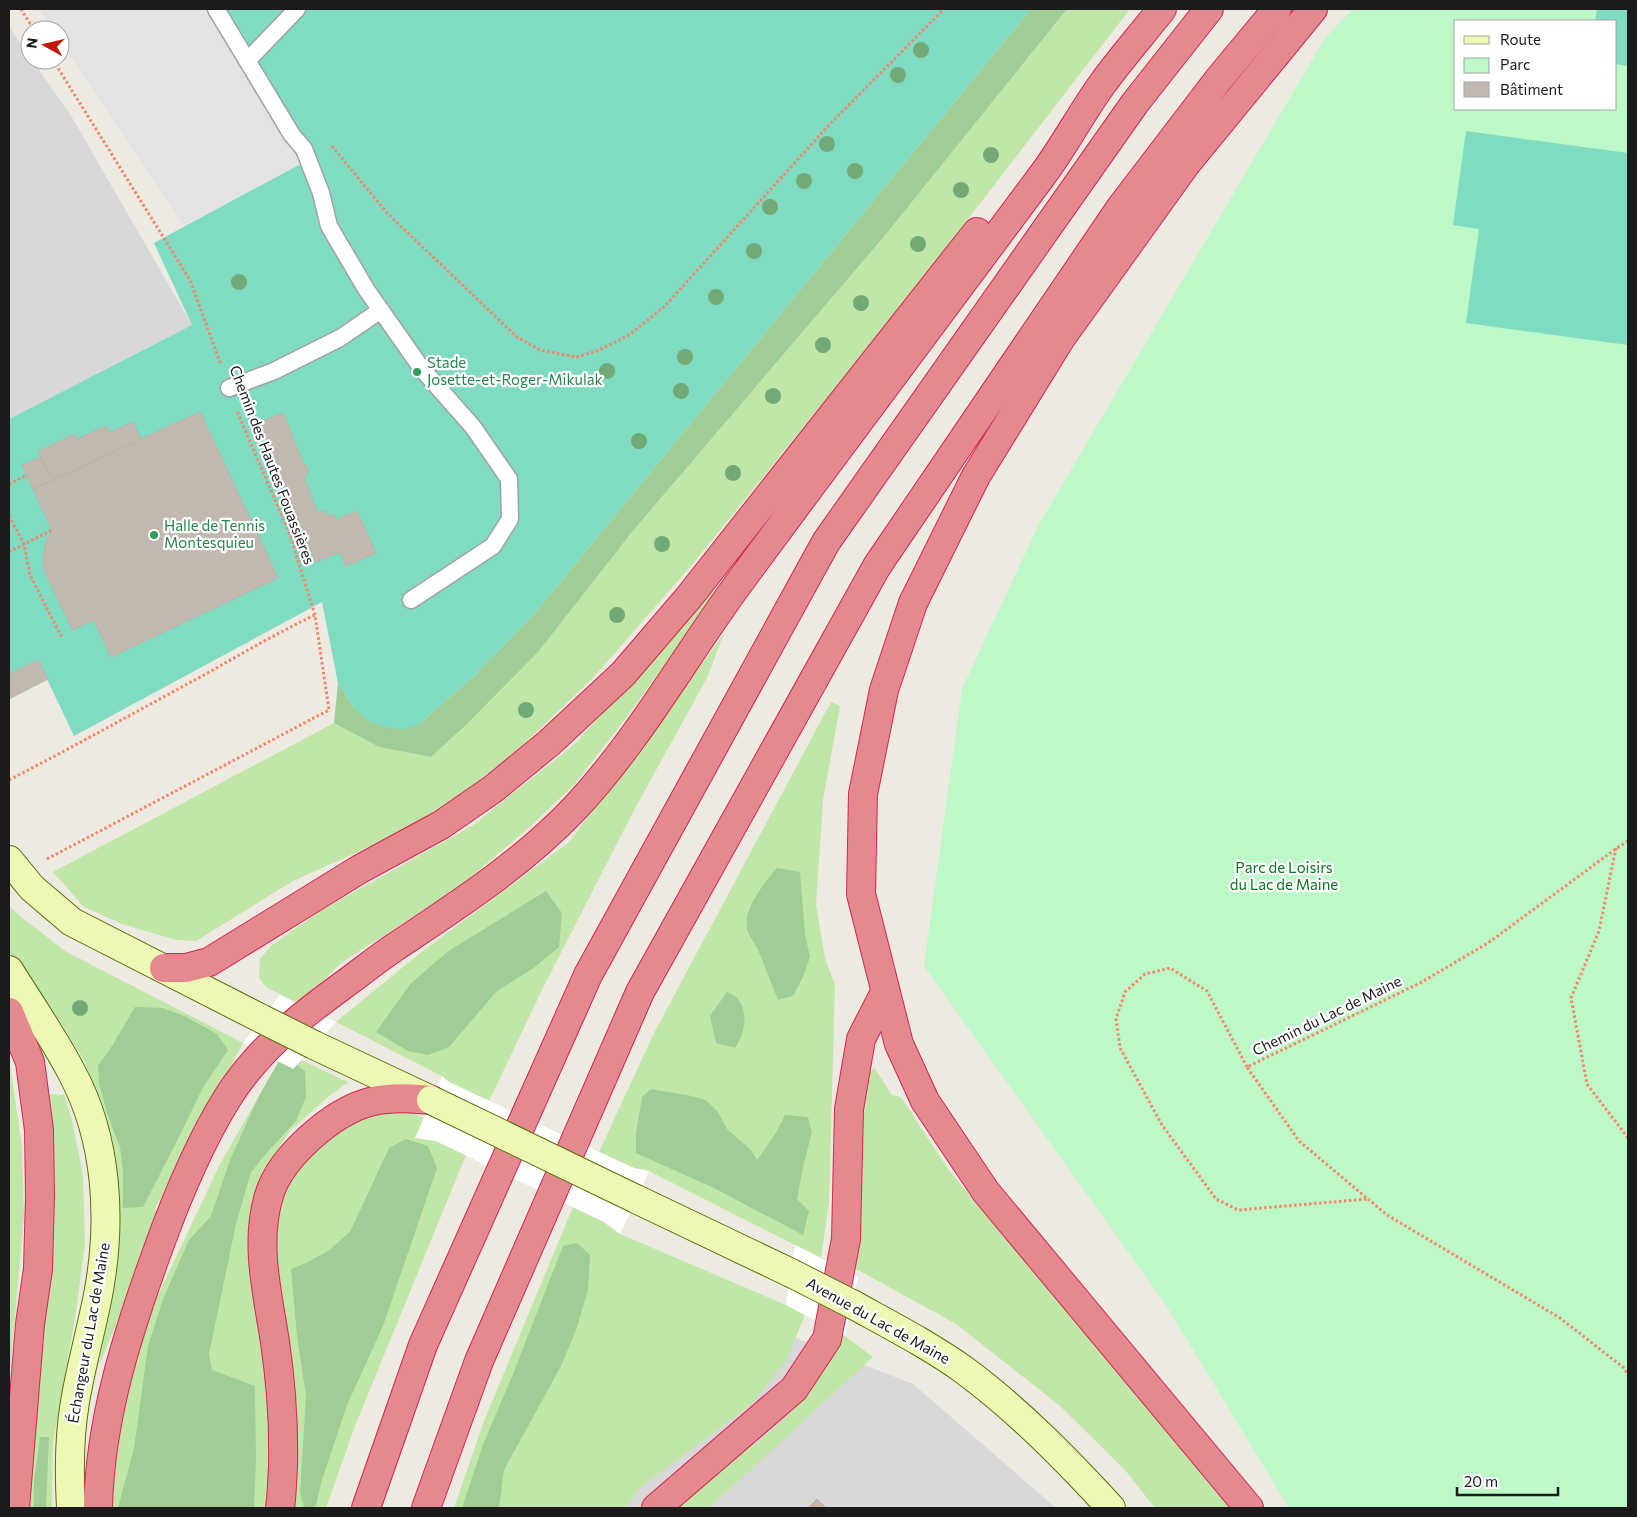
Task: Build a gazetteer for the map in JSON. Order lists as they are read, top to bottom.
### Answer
{
  "streets": {
    "street": ["Avenue du Lac de Maine", "Échangeur du Lac de Maine"],
    "path": ["Chemin des Hautes Fouassières", "Chemin du Lac de Maine"]
  },
  "parks": ["Parc de Loisirs du Lac de Maine"],
  "places": ["Stade Josette-et-Roger-Mikulak", "Halle de Tennis Montesquieu"],
  "legend": ["Route", "Parc", "Bâtiment"],
  "scale_bar": "20 m",
  "north": "left"
}
